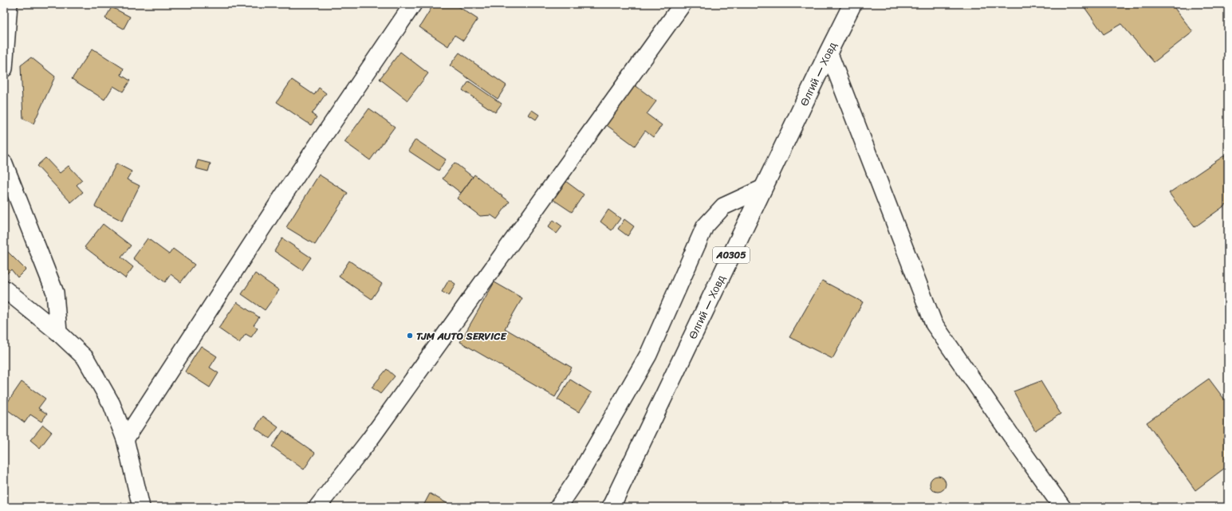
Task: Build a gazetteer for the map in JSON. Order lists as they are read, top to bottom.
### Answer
{
  "streets": {
    "highway": ["Өлгий — Ховд", "A0305"]
  },
  "places": ["TJM AUTO SERVICE"]
}
